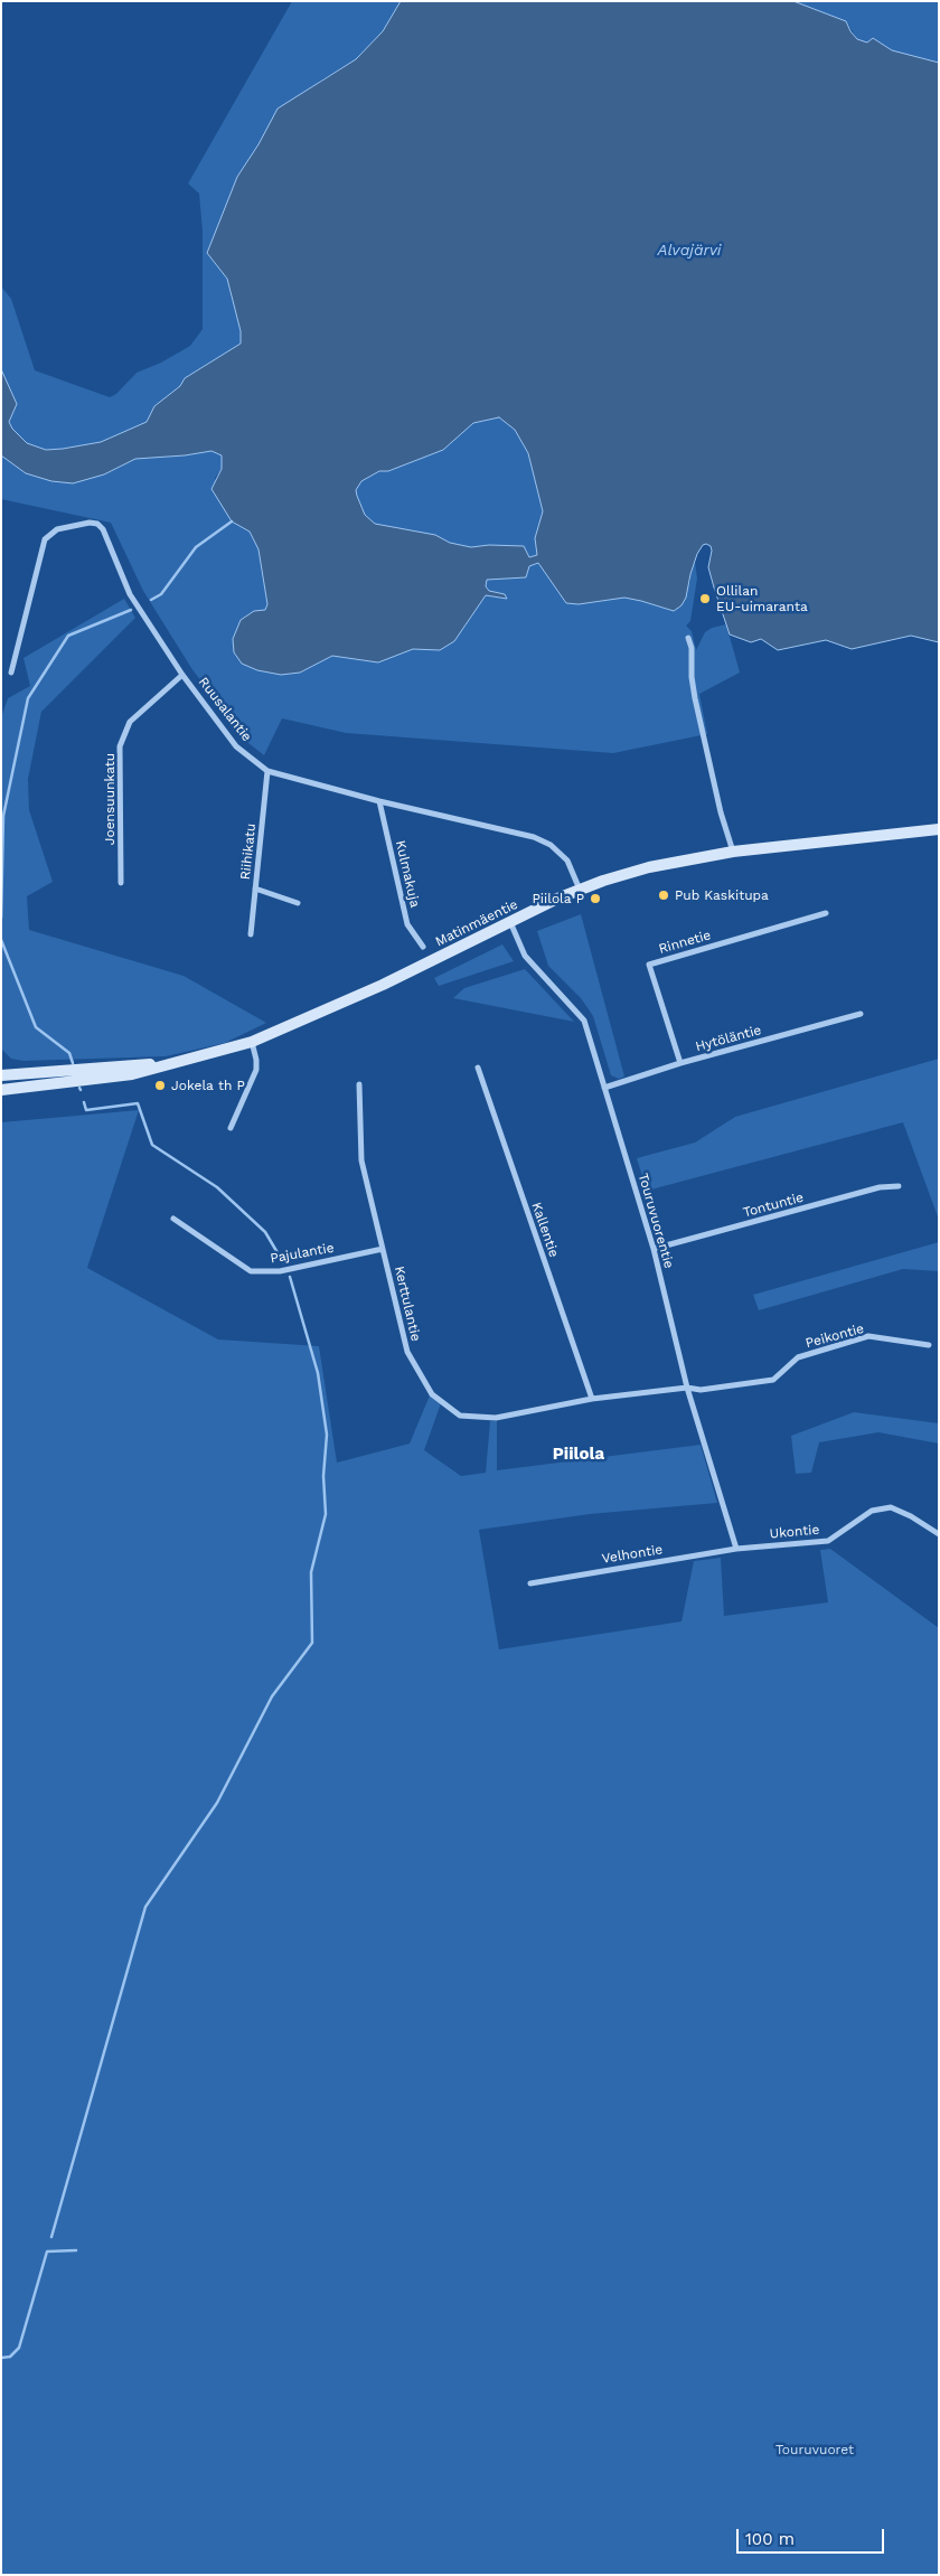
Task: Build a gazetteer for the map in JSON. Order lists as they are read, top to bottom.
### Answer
{
  "streets": {
    "main road": ["Matinmäentie"],
    "street": [
      "Ruusalantie",
      "Joensuunkatu",
      "Riihikatu",
      "Kulmakuja",
      "Rinnetie",
      "Hytöläntie",
      "Tontuntie",
      "Touruvuorentie",
      "Kallentie",
      "Pajulantie",
      "Kerttulantie",
      "Peikontie",
      "Ukontie",
      "Velhontie"
    ]
  },
  "crossings": [
    ["Ruusalantie", "Joensuunkatu"],
    ["Ruusalantie", "Riihikatu"],
    ["Ruusalantie", "Kulmakuja"],
    ["Ruusalantie", "Matinmäentie"],
    ["Matinmäentie", "Touruvuorentie"],
    ["Rinnetie", "Hytöläntie"],
    ["Hytöläntie", "Touruvuorentie"],
    ["Tontuntie", "Touruvuorentie"],
    ["Touruvuorentie", "Kerttulantie"],
    ["Touruvuorentie", "Peikontie"],
    ["Touruvuorentie", "Ukontie"],
    ["Touruvuorentie", "Velhontie"],
    ["Kallentie", "Kerttulantie"],
    ["Pajulantie", "Kerttulantie"],
    ["Kerttulantie", "Peikontie"],
    ["Ukontie", "Velhontie"]
  ],
  "districts": ["Piilola"],
  "water": ["Alvajärvi"],
  "parks": ["Touruvuoret"],
  "places": [
    "Ollilan EU-uimaranta",
    "Pub Kaskitupa",
    "Piilola P",
    "Jokela th P"
  ],
  "scale_bar": "100 m"
}
